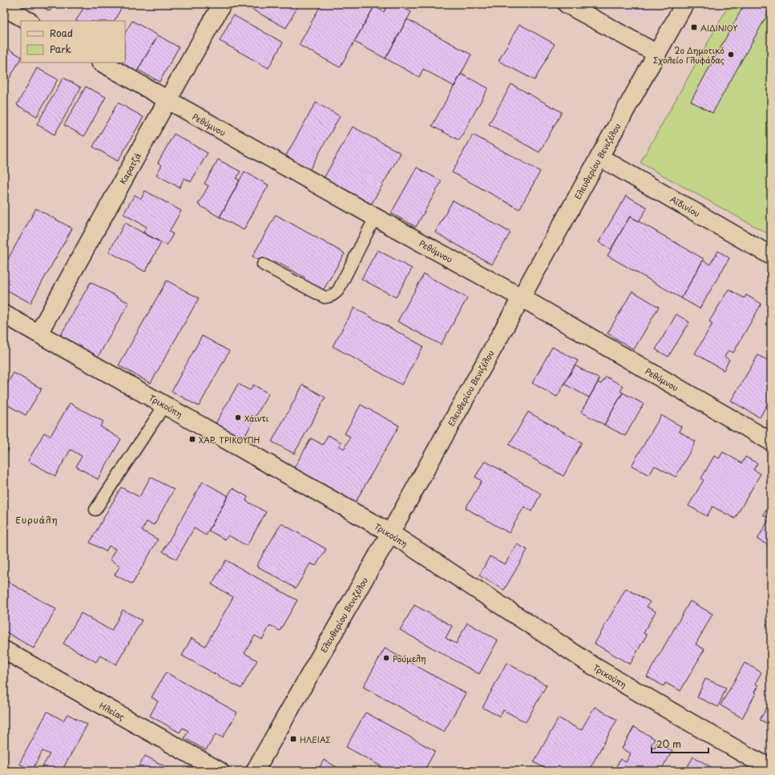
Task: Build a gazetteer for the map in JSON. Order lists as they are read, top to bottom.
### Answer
{
  "streets": {
    "street": [
      "Ρεθύμνου",
      "Ελευθερίου Βενιζέλου",
      "Καρατζά",
      "Αϊδινίου",
      "Τρικούπη",
      "Ηλείας"
    ]
  },
  "crossings": [
    ["Ρεθύμνου", "Ελευθερίου Βενιζέλου"],
    ["Ρεθύμνου", "Καρατζά"],
    ["Ελευθερίου Βενιζέλου", "Αϊδινίου"],
    ["Ελευθερίου Βενιζέλου", "Τρικούπη"],
    ["Καρατζά", "Τρικούπη"]
  ],
  "districts": ["Ευρυάλη"],
  "places": {
    "transit": ["ΑΙΔΙΝΙΟΥ", "ΧΑΡ. ΤΡΙΚΟΥΠΗ", "ΗΛΕΙΑΣ"],
    "other": ["2ο Δημοτικό Σχολείο Γλυφάδας", "Χάιντι", "Ρούμελη"]
  },
  "legend": ["Road", "Park"],
  "scale_bar": "20 m"
}
